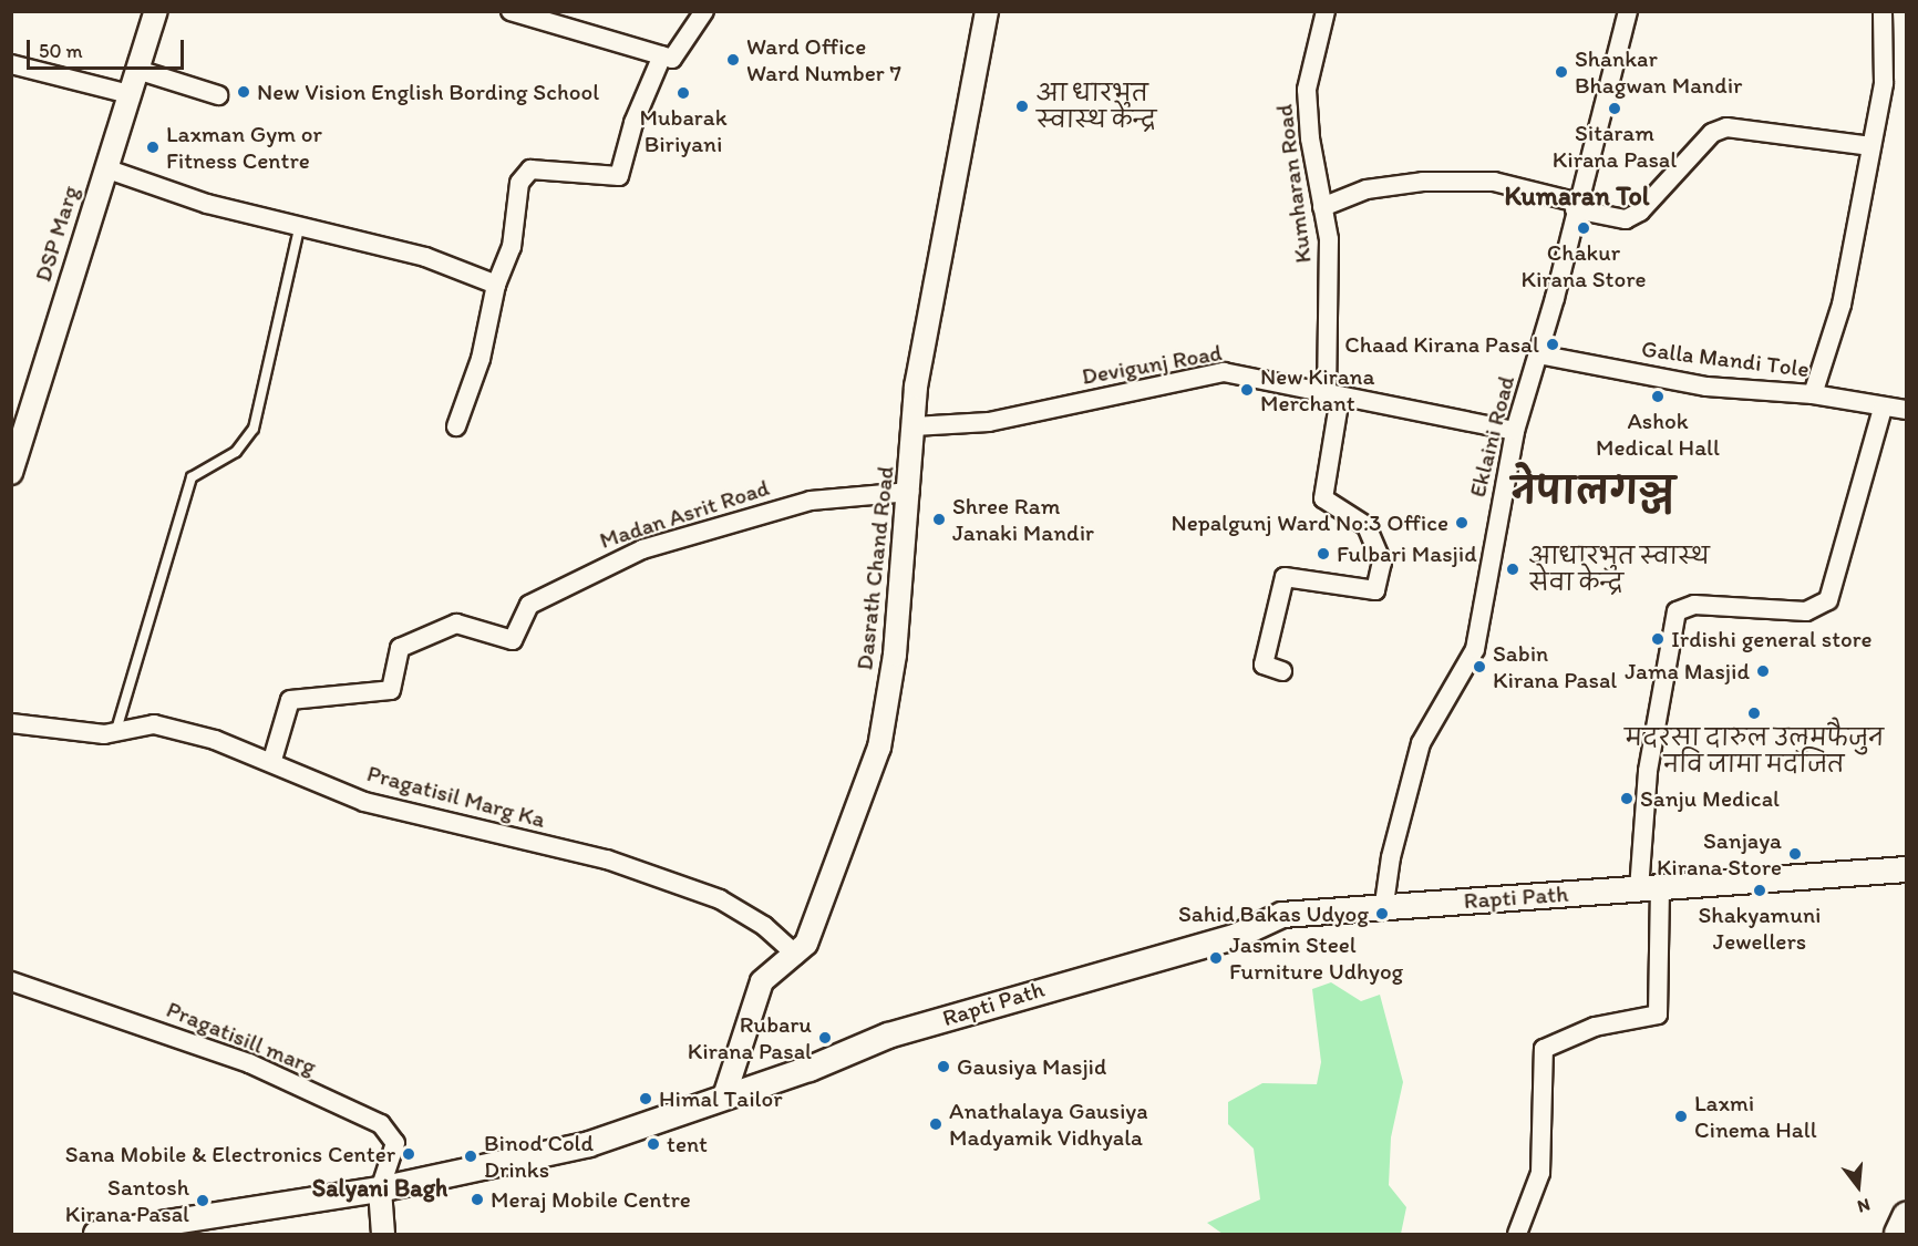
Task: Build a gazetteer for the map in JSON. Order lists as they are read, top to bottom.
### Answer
{
  "streets": {
    "main road": ["Rapti Path"],
    "street": [
      "Kumharan Road",
      "DSP Marg",
      "Galla Mandi Tole",
      "Devigunj Road",
      "Eklaini Road",
      "Madan Asrit Road",
      "Dasrath Chand Road",
      "Pragatisil Marg Ka",
      "Pragatisill marg"
    ]
  },
  "crossings": [
    ["Kumharan Road", "Devigunj Road"],
    ["Galla Mandi Tole", "Eklaini Road"],
    ["Devigunj Road", "Eklaini Road"],
    ["Devigunj Road", "Dasrath Chand Road"],
    ["Eklaini Road", "Rapti Path"],
    ["Madan Asrit Road", "Dasrath Chand Road"],
    ["Madan Asrit Road", "Pragatisil Marg Ka"],
    ["Dasrath Chand Road", "Pragatisil Marg Ka"],
    ["Dasrath Chand Road", "Rapti Path"],
    ["Rapti Path", "Pragatisill marg"]
  ],
  "districts": ["Kumaran Tol", "नेपालगञ्ज", "Salyani Bagh"],
  "places": [
    "Ward Office Ward Number 7",
    "Shankar Bhagwan Mandir",
    "New Vision English Bording School",
    "Mubarak Biriyani",
    "आ धारभुत स्वास्थ केन्द्र",
    "Sitaram Kirana Pasal",
    "Laxman Gym or Fitness Centre",
    "Chakur Kirana Store",
    "Chaad Kirana Pasal",
    "New Kirana Merchant",
    "Ashok Medical Hall",
    "Shree Ram Janaki Mandir",
    "Nepalgunj Ward No:3 Office",
    "Fulbari Masjid",
    "आधारभुत स्वास्थ सेवा केन्द्र",
    "Irdishi general store",
    "Sabin Kirana Pasal",
    "Jama Masjid",
    "मदरसा दारुल उलुमफैजुन नवि जामा मदजित",
    "Sanju Medical",
    "Sanjaya Kirana Store",
    "Shakyamuni Jewellers",
    "Sahid Bakas Udyog",
    "Jasmin Steel Furniture Udhyog",
    "Rubaru Kirana Pasal",
    "Gausiya Masjid",
    "Himal Tailor",
    "Laxmi Cinema Hall",
    "Anathalaya Gausiya Madyamik Vidhyala",
    "tent",
    "Sana Mobile & Electronics Center",
    "Binod Cold Drinks",
    "Meraj Mobile Centre",
    "Santosh Kirana Pasal"
  ],
  "scale_bar": "50 m",
  "north": "bottom"
}
